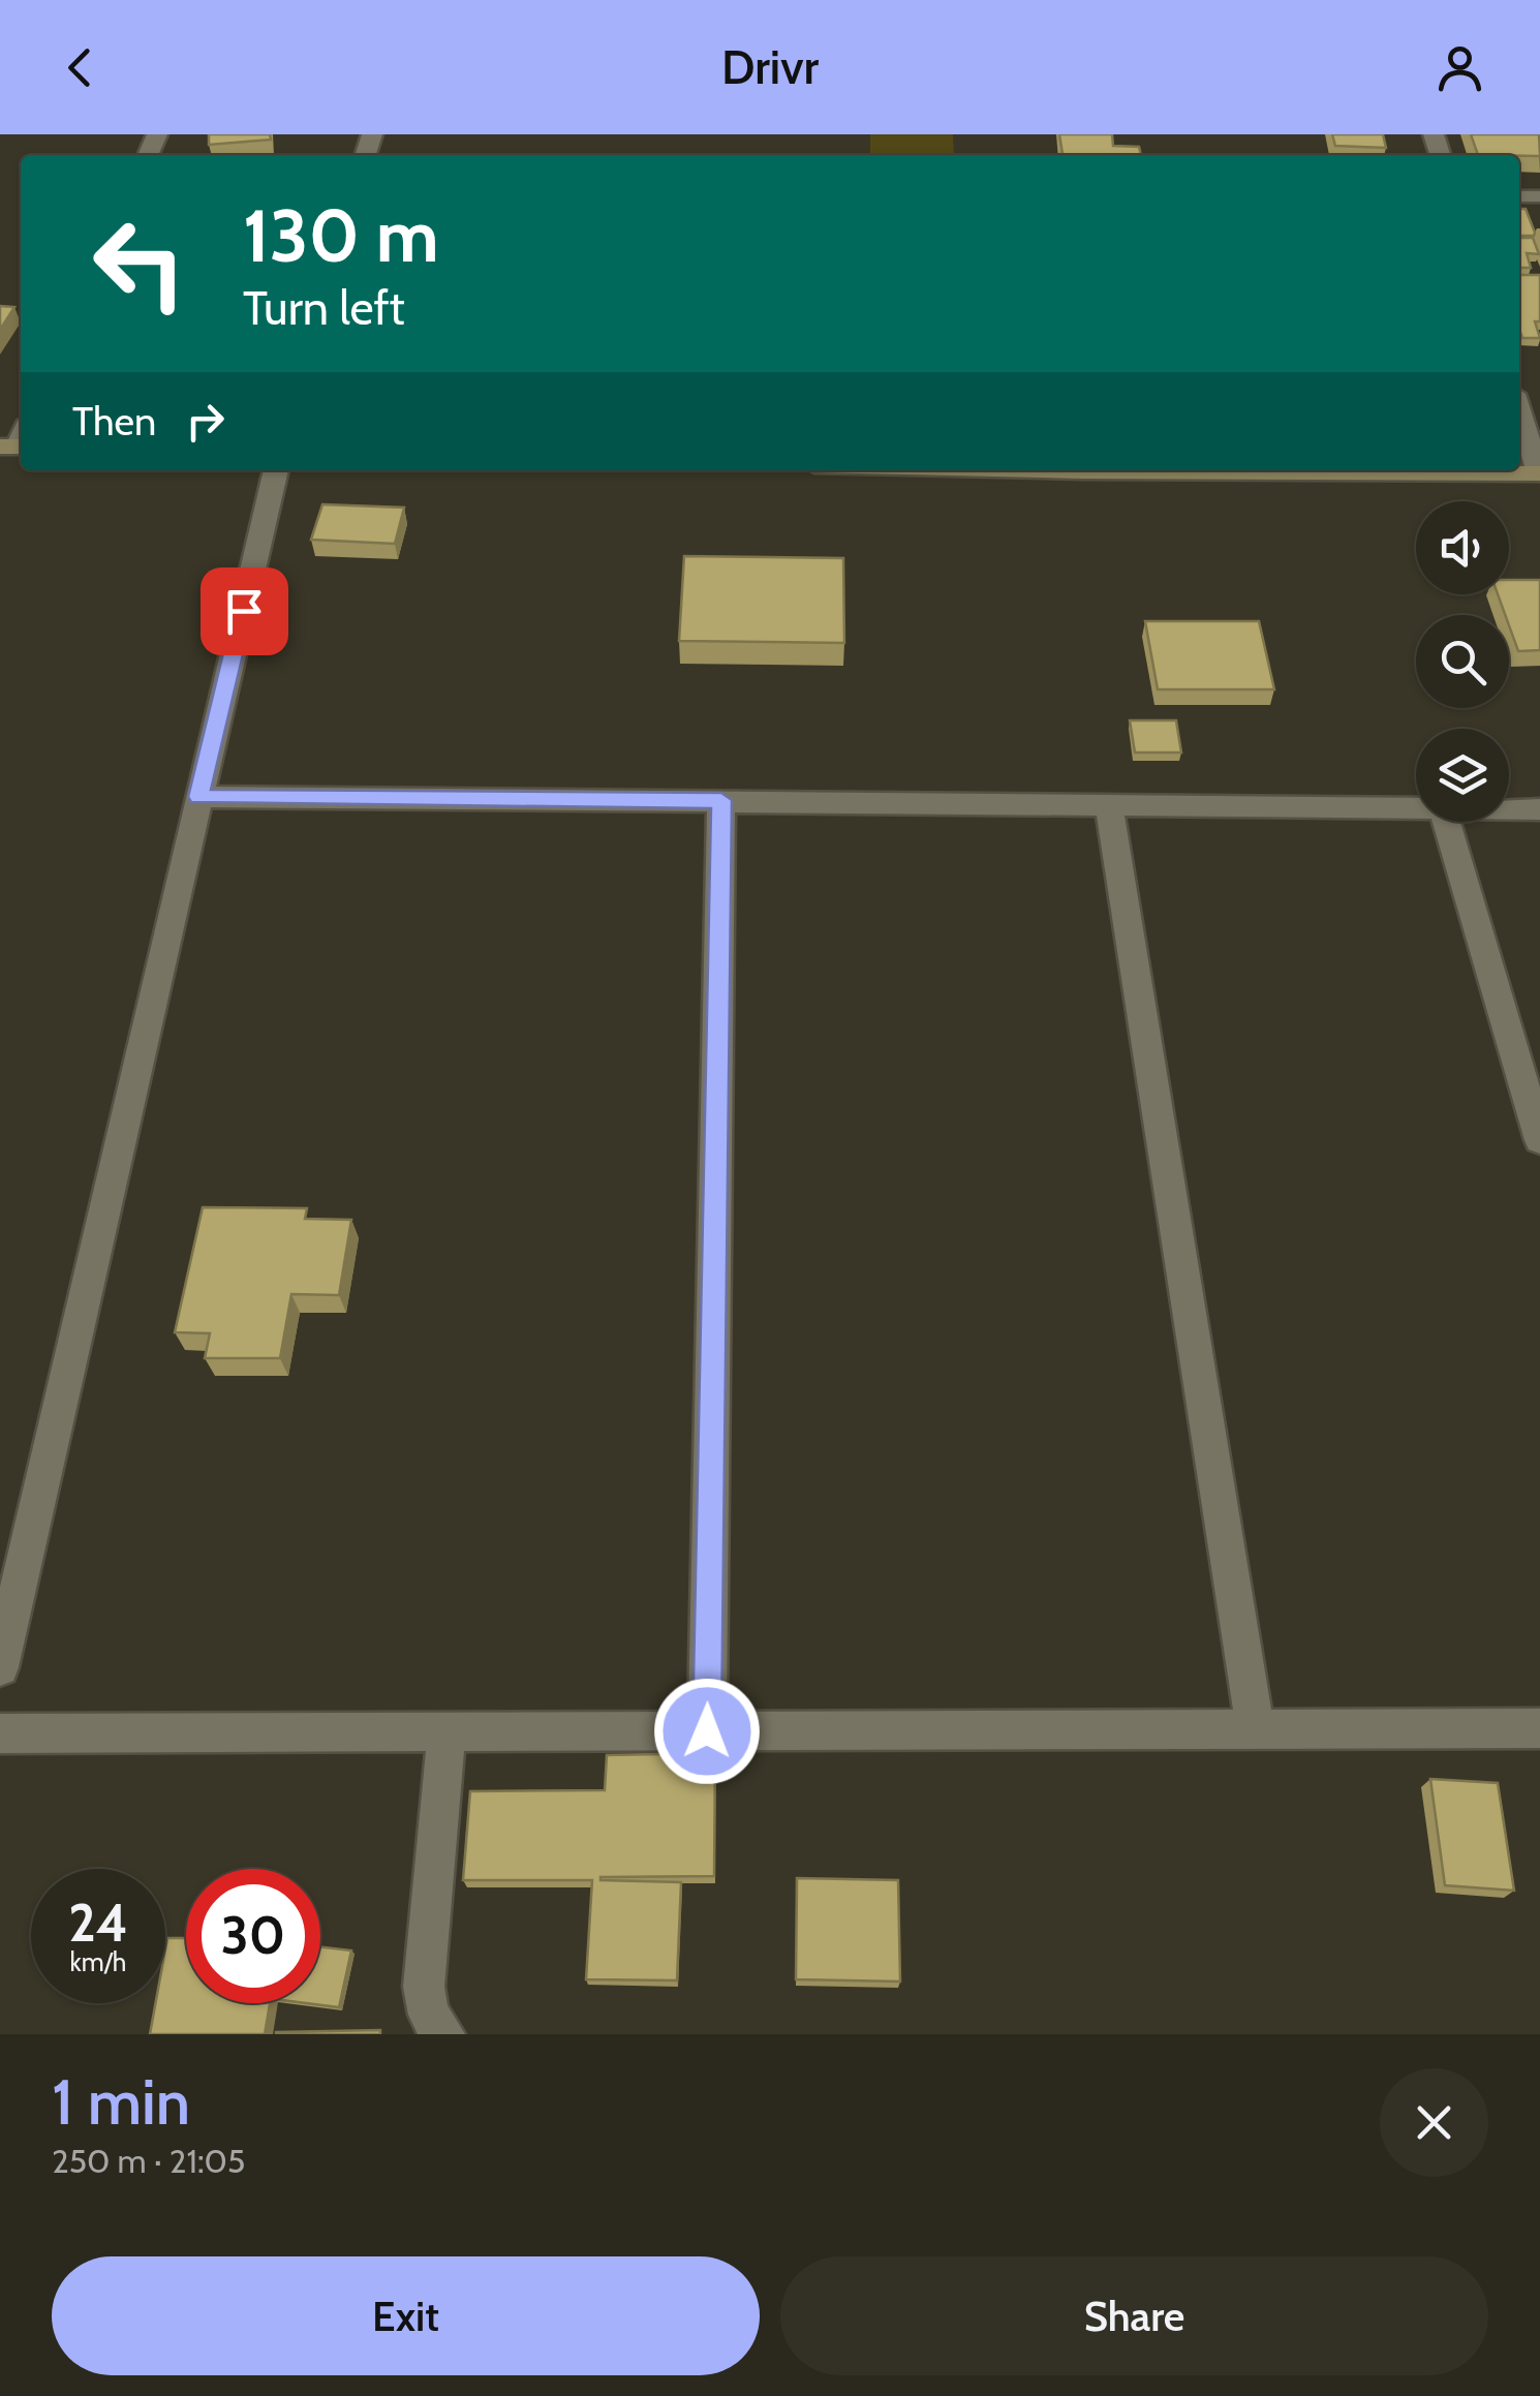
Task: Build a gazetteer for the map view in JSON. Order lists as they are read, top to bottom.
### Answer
{
  "page": {
    "header": "Drivr",
    "turn": ["130 m", "Turn left"],
    "then": "Then",
    "speed": "24 km/h",
    "limit": "30",
    "heading": ["1 min", "250 m · 21:05"],
    "buttons": ["Exit", "Share"]
  }
}
